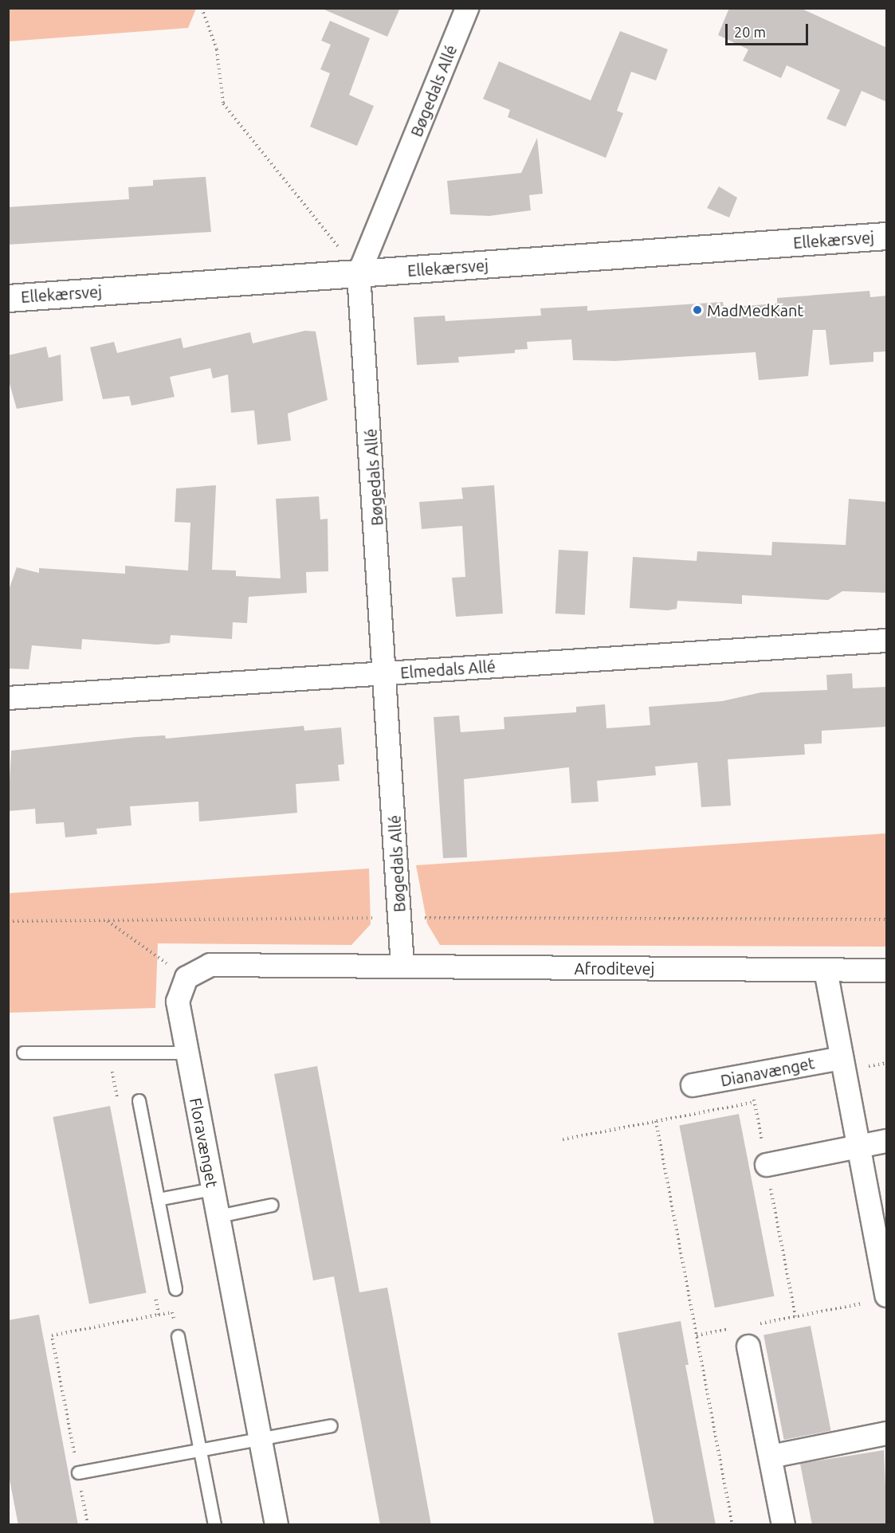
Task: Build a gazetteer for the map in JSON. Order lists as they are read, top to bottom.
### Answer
{
  "streets": {
    "street": [
      "Bøgedals Allé",
      "Ellekærsvej",
      "Elmedals Allé",
      "Afroditevej",
      "Dianavænget",
      "Floravænget"
    ]
  },
  "crossings": [
    ["Bøgedals Allé", "Ellekærsvej"],
    ["Bøgedals Allé", "Elmedals Allé"],
    ["Bøgedals Allé", "Afroditevej"]
  ],
  "places": ["MadMedKant"],
  "scale_bar": "20 m"
}
